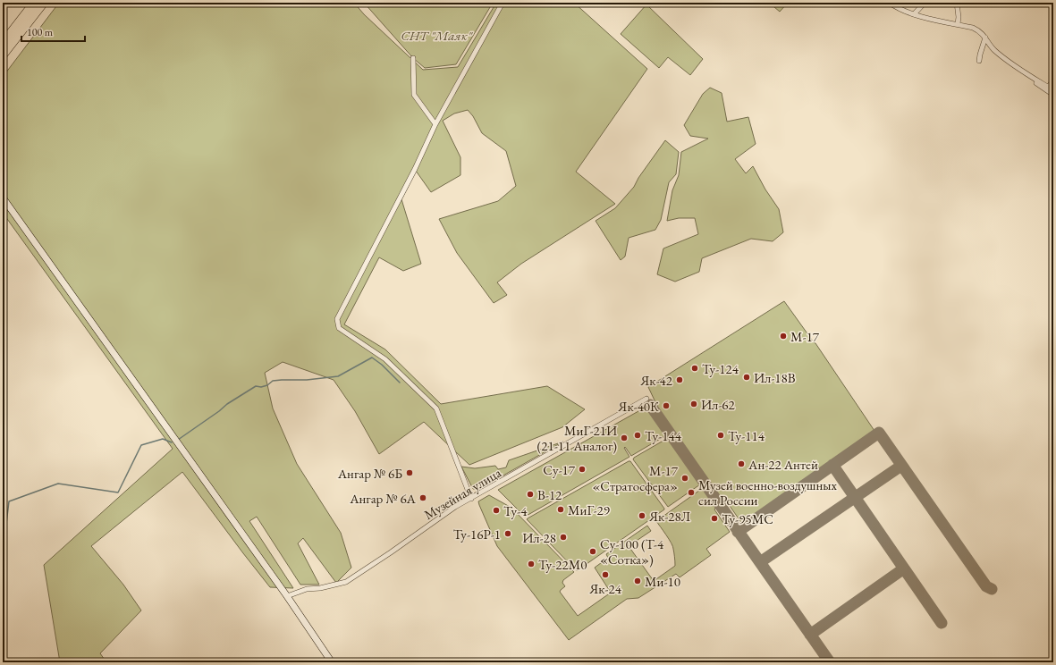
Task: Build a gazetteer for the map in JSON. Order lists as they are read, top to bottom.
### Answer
{
  "streets": {
    "street": ["Музейная улица"]
  },
  "parks": ["СНТ \"Маяк\""],
  "places": [
    "М-17",
    "Ту-124",
    "Ил-18В",
    "Як-42",
    "Ил-62",
    "Як-40К",
    "Ту-144",
    "Ту-114",
    "МиГ-21И (21-11 Аналог)",
    "Ан-22 Антей",
    "Су-17",
    "Ангар № 6Б",
    "М-17 «Стратосфера»",
    "Музей военно-воздушных сил России",
    "В-12",
    "Ангар № 6А",
    "МиГ-29",
    "Ту-4",
    "Як-28Л",
    "Ту-95МС",
    "Ту-16Р-1",
    "Ил-28",
    "Су-100 (Т-4 «Сотка»)",
    "Ту-22М0",
    "Як-24",
    "Ми-10"
  ],
  "scale_bar": "100 m"
}
